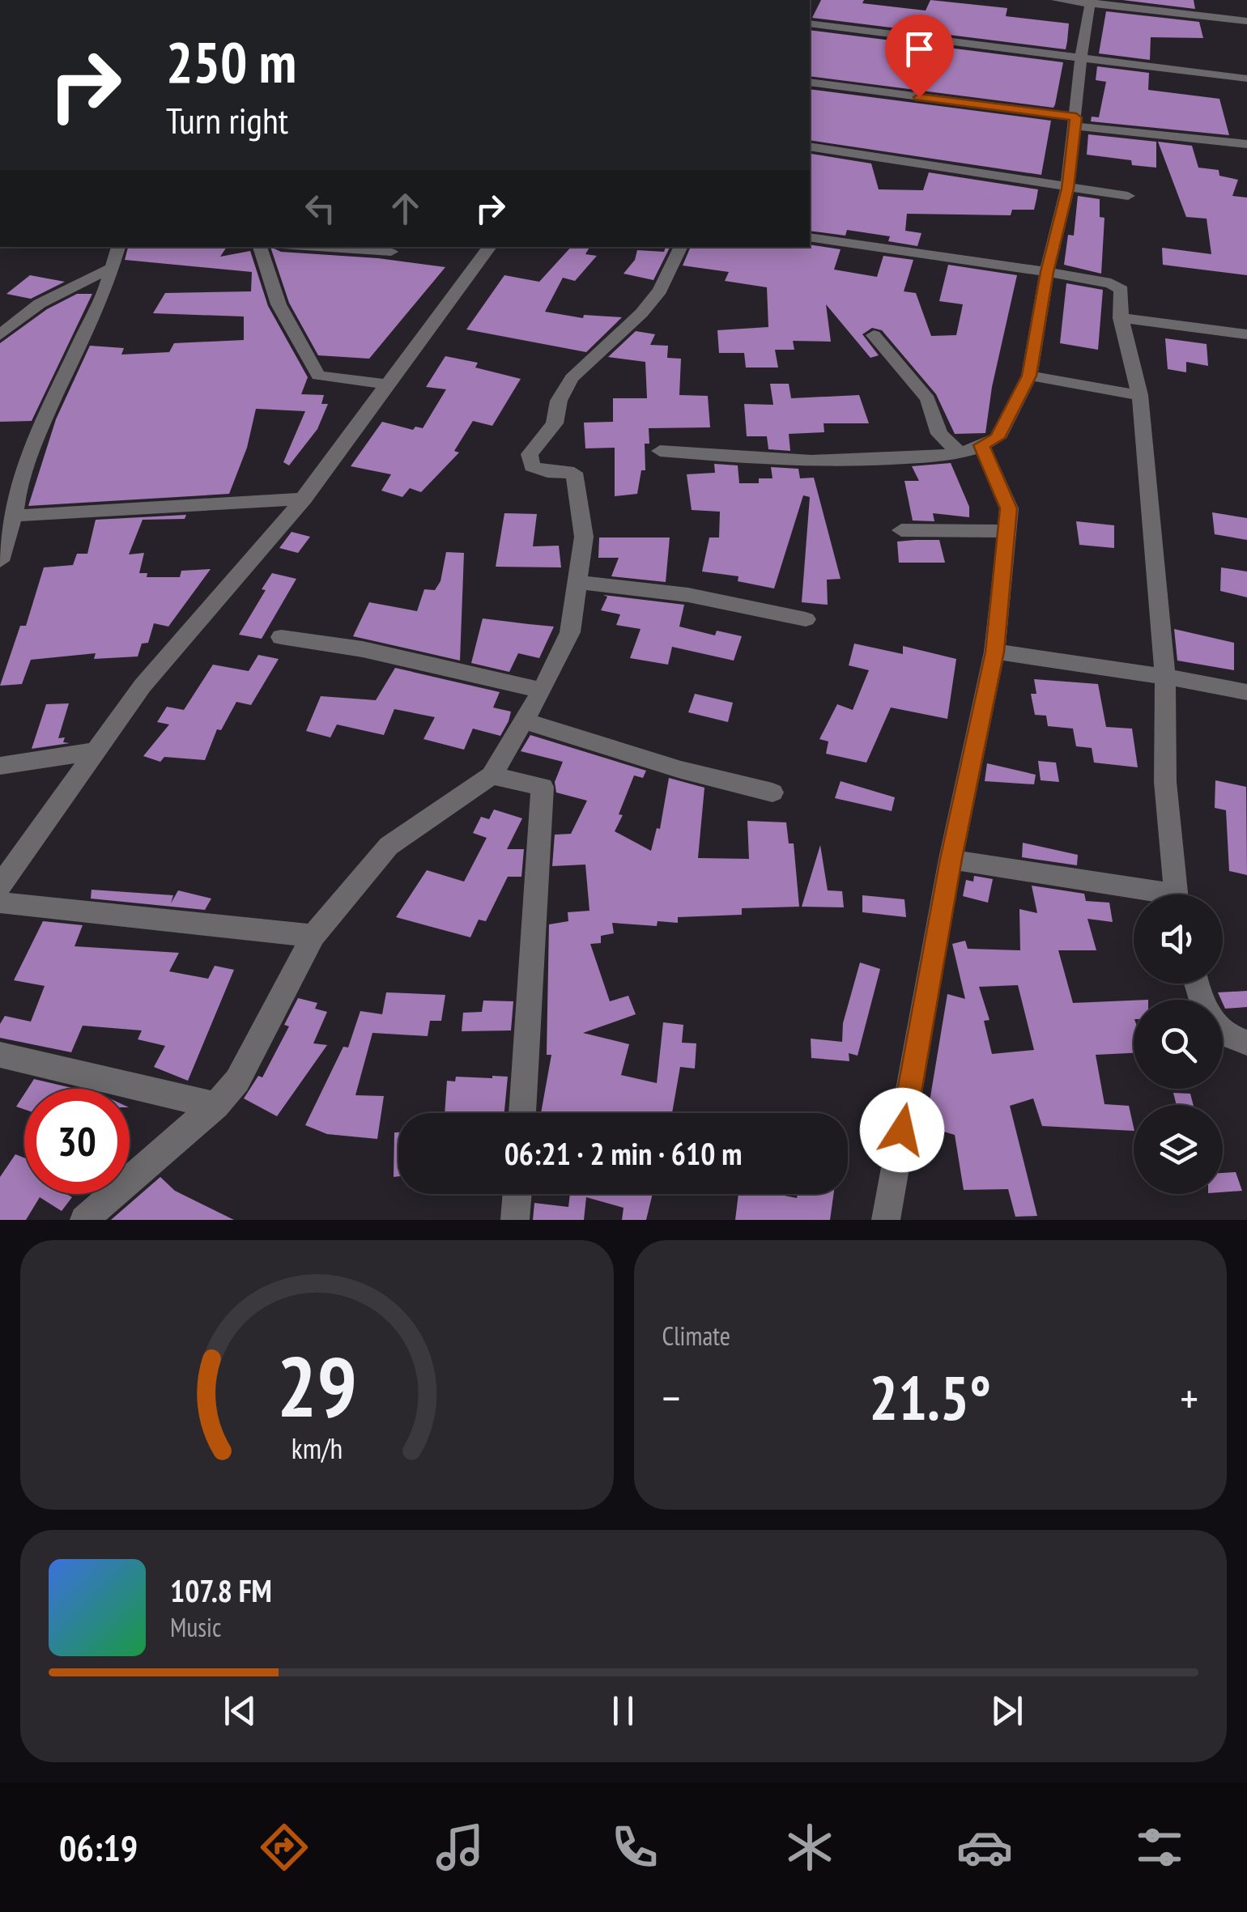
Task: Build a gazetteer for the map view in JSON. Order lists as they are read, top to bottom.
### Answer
{
  "page": {
    "turn": ["250 m", "Turn right"],
    "limit": "30",
    "trip": "06:21 · 2 min · 610 m",
    "tile": "Climate",
    "heat": ["−", "21.5°", "+"],
    "song": ["107.8 FM", "Music"],
    "tabs": "06:19",
    "gauge": ["29", "km/h"]
  }
}
